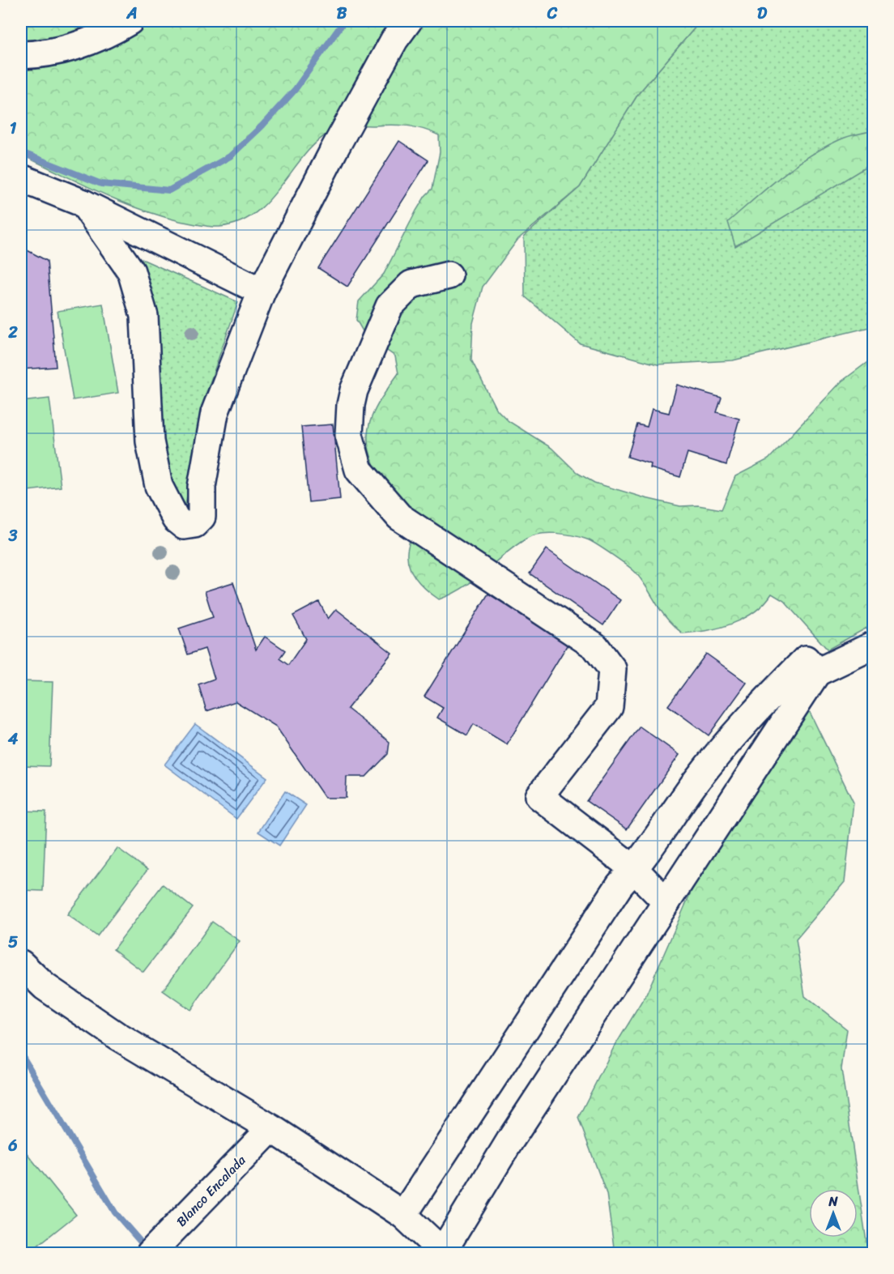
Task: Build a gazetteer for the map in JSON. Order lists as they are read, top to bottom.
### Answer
{
  "streets": {
    "lane": ["Blanco Encalada"]
  },
  "north": "top",
  "grid": {
    "columns": [
      "A",
      "B",
      "C",
      "D"
    ],
    "rows": [
      "1",
      "2",
      "3",
      "4",
      "5",
      "6"
    ]
  }
}
